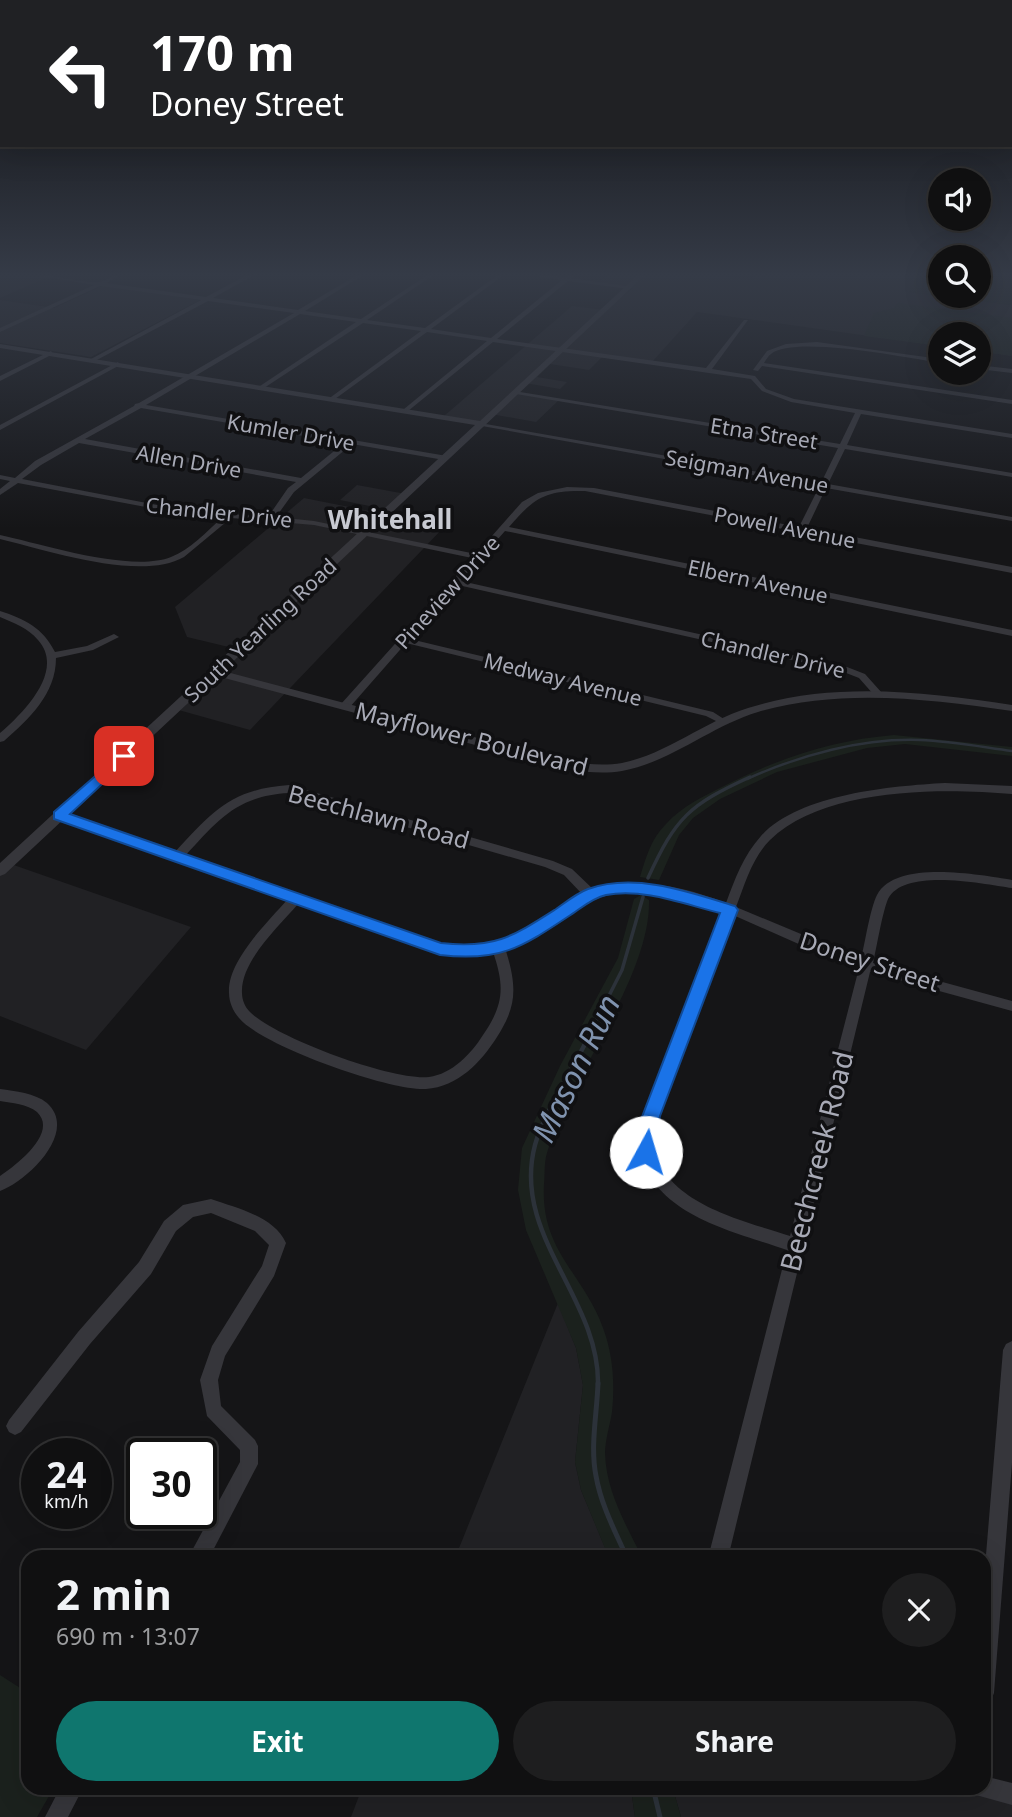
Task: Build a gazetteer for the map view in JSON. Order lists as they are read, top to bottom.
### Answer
{
  "streets": {
    "street": [
      "Kumler Drive",
      "Etna Street",
      "Allen Drive",
      "Seigman Avenue",
      "Chandler Drive",
      "Powell Avenue",
      "Elbern Avenue",
      "Pineview Drive",
      "South Yearling Road",
      "Medway Avenue",
      "Mayflower Boulevard",
      "Beechlawn Road",
      "Doney Street",
      "Beechcreek Road"
    ]
  },
  "crossings": [
    ["Kumler Drive", "South Yearling Road"],
    ["Etna Street", "South Yearling Road"],
    ["Seigman Avenue", "South Yearling Road"],
    ["Chandler Drive", "Pineview Drive"],
    ["Chandler Drive", "South Yearling Road"],
    ["Chandler Drive", "Mayflower Boulevard"],
    ["Powell Avenue", "Pineview Drive"],
    ["Elbern Avenue", "Pineview Drive"],
    ["Pineview Drive", "Medway Avenue"],
    ["Pineview Drive", "Mayflower Boulevard"],
    ["South Yearling Road", "Mayflower Boulevard"],
    ["South Yearling Road", "Doney Street"],
    ["Medway Avenue", "Mayflower Boulevard"],
    ["Beechlawn Road", "Doney Street"],
    ["Doney Street", "Beechcreek Road"]
  ],
  "districts": ["Whitehall"],
  "water": ["Mason Run"],
  "page": {
    "turn": ["170 m", "Doney Street"],
    "speed": "24 km/h",
    "limit": "30",
    "heading": ["2 min", "690 m · 13:07"],
    "buttons": ["Exit", "Share"]
  }
}
